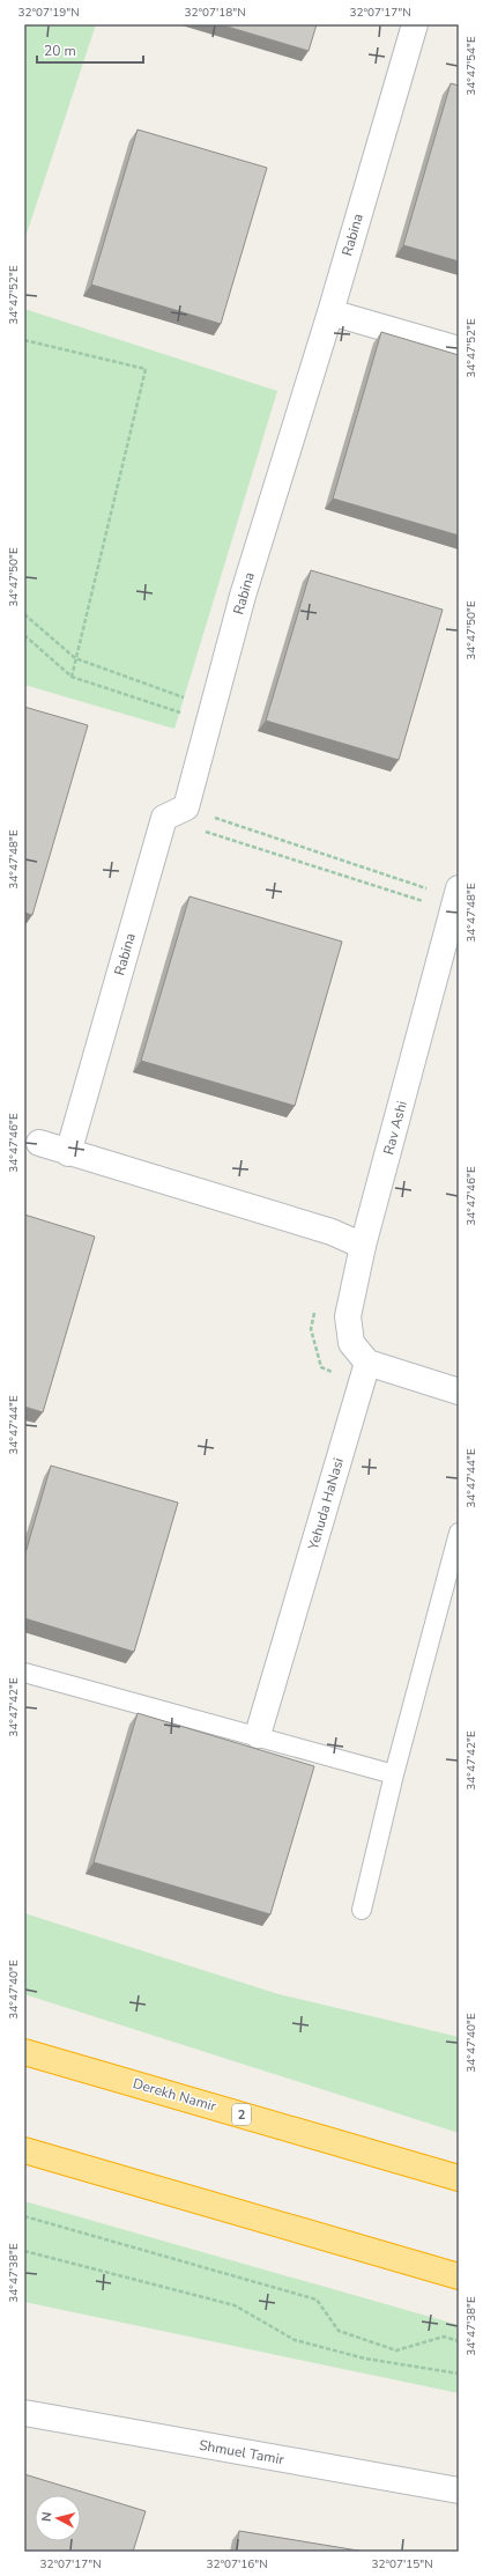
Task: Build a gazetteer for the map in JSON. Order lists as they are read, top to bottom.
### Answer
{
  "streets": {
    "highway": ["Derekh Namir", "2"],
    "street": [
      "Rabina",
      "Rav Ashi",
      "Yehuda HaNasi",
      "Shmuel Tamir"
    ]
  },
  "crossings": [
    ["Rav Ashi", "Yehuda HaNasi"]
  ],
  "scale_bar": "20 m",
  "north": "left",
  "coordinates": [
    "32°07'19\"N",
    "32°07'18\"N",
    "32°07'17\"N",
    "34°47'54\"E",
    "34°47'52\"E",
    "34°47'50\"E",
    "34°47'48\"E",
    "34°47'46\"E",
    "34°47'44\"E",
    "34°47'42\"E",
    "34°47'40\"E",
    "34°47'38\"E",
    "32°07'16\"N",
    "32°07'15\"N"
  ]
}
